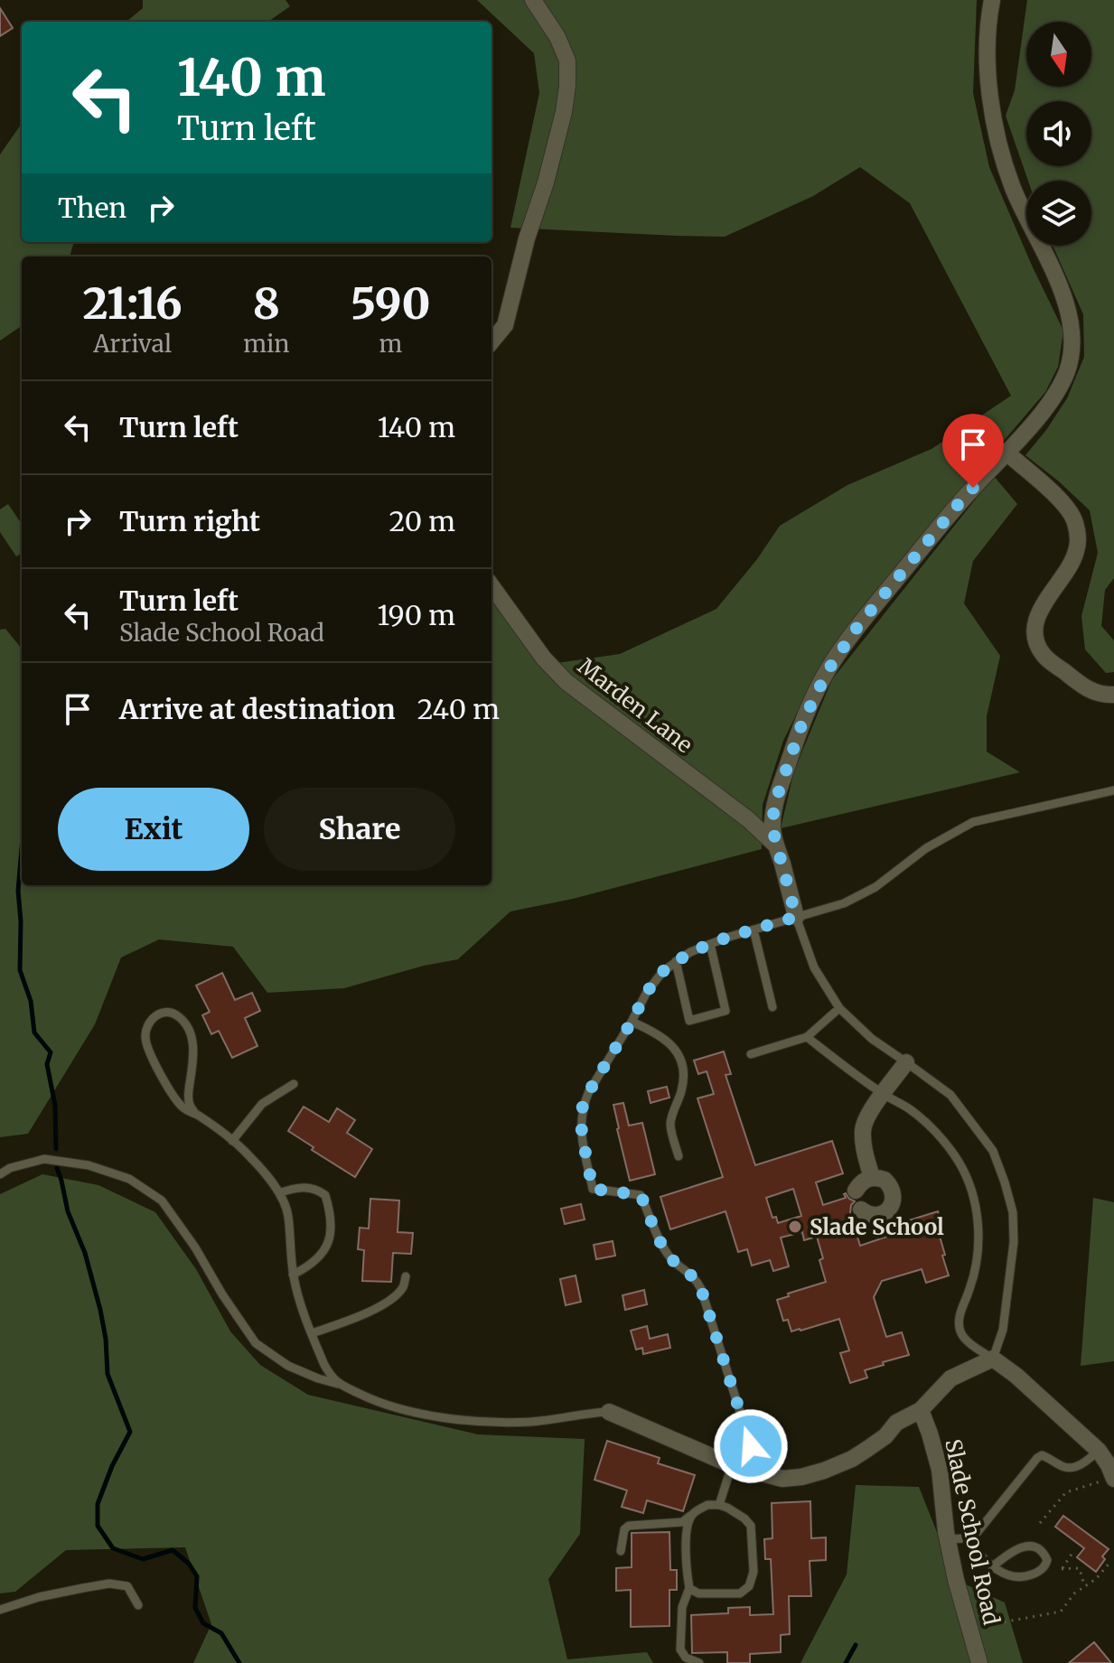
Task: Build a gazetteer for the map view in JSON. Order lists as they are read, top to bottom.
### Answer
{
  "streets": {
    "street": ["Marden Lane", "Slade School Road"]
  },
  "places": ["Slade School"],
  "north": "bottom",
  "page": {
    "turn": ["140 m", "Turn left"],
    "then": "Then",
    "eta": [
      "21:16",
      "Arrival",
      "8",
      "min",
      "590",
      "m"
    ],
    "list": [
      {
        "name": "Turn left",
        "value": "140 m"
      },
      {
        "name": "Turn right",
        "value": "20 m"
      },
      {
        "name": "Turn left",
        "note": "Slade School Road",
        "value": "190 m"
      },
      {
        "name": "Arrive at destination",
        "value": "240 m"
      }
    ],
    "buttons": ["Exit", "Share"]
  }
}
